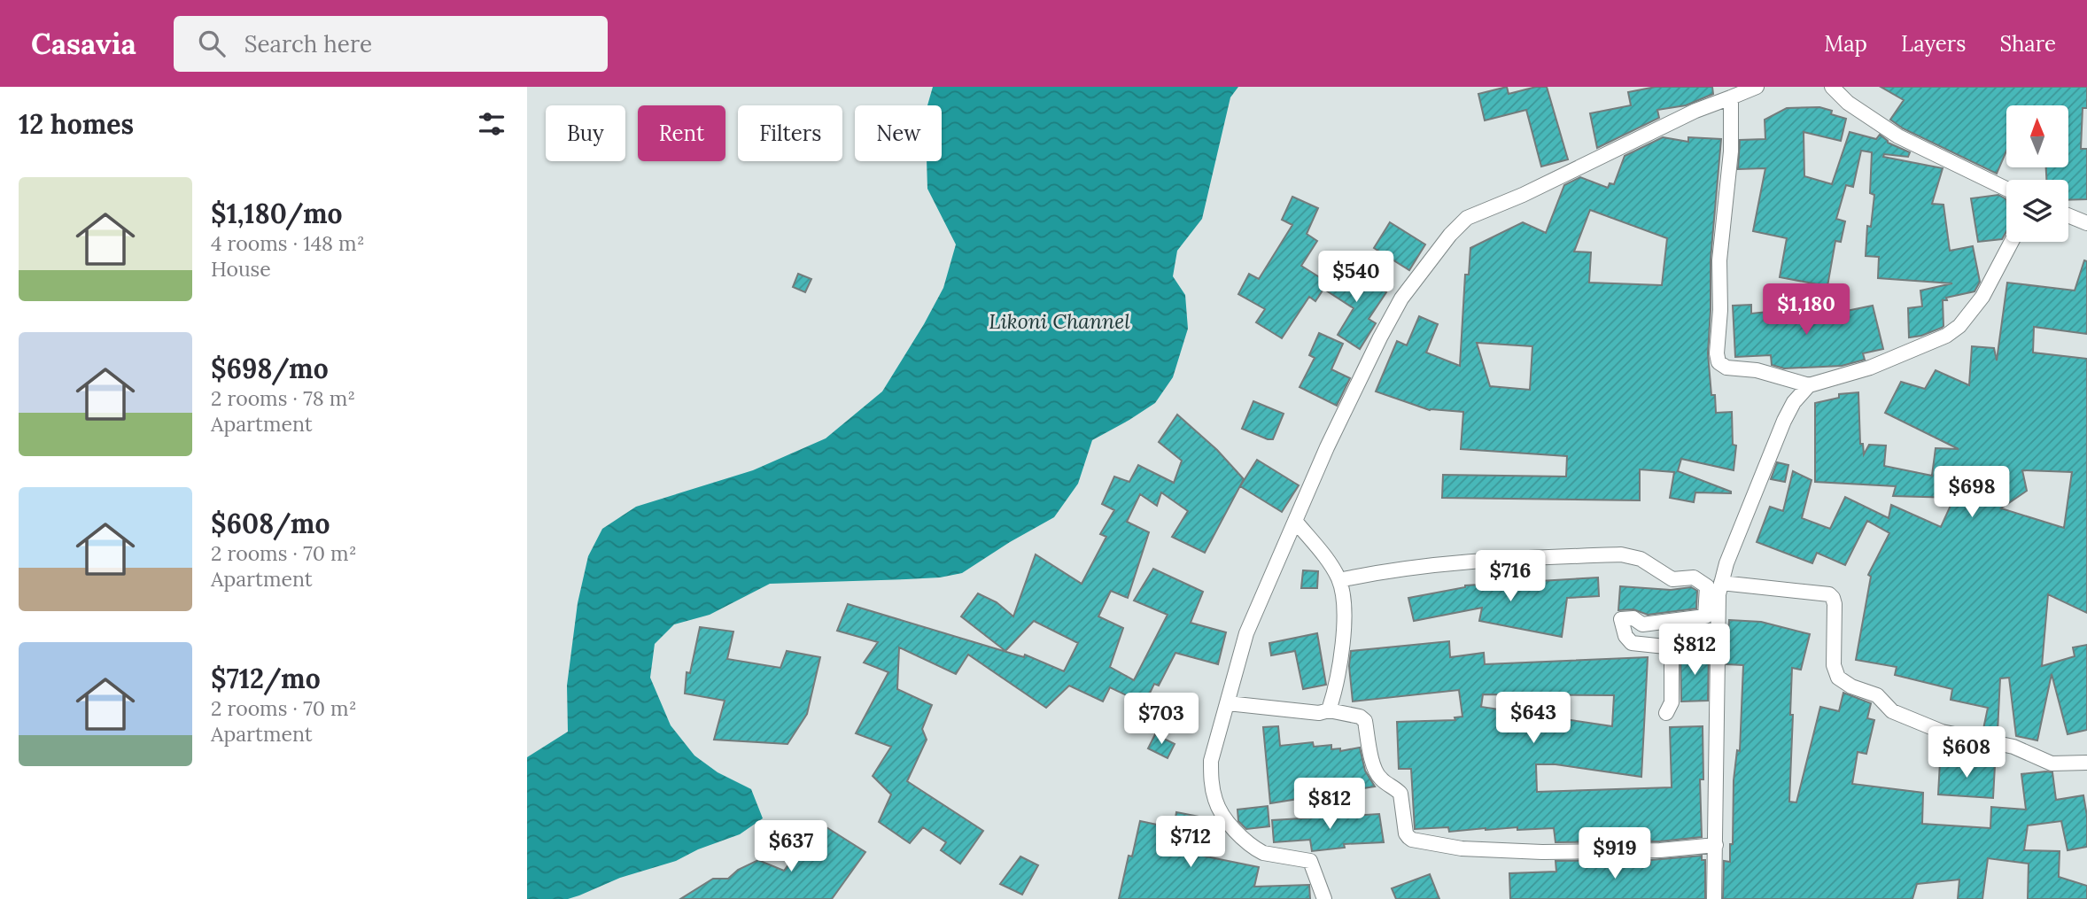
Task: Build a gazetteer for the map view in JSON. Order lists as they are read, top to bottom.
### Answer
{
  "water": ["Likoni Channel"],
  "north": "top",
  "page": {
    "header": "Casavia",
    "search": "Search here",
    "nav": ["Map", "Layers", "Share"],
    "heading": "12 homes",
    "chip": [
      "Buy",
      "Rent",
      "Filters",
      "New"
    ],
    "list": [
      {
        "name": "$1,180/mo",
        "note": "4 rooms · 148 m² · House"
      },
      {
        "name": "$698/mo",
        "note": "2 rooms · 78 m² · Apartment"
      },
      {
        "name": "$608/mo",
        "note": "2 rooms · 70 m² · Apartment"
      },
      {
        "name": "$712/mo",
        "note": "2 rooms · 70 m² · Apartment"
      }
    ],
    "price": [
      "$540",
      "$1,180",
      "$698",
      "$716",
      "$812",
      "$643",
      "$703",
      "$608",
      "$812",
      "$712",
      "$637",
      "$919"
    ]
  }
}
